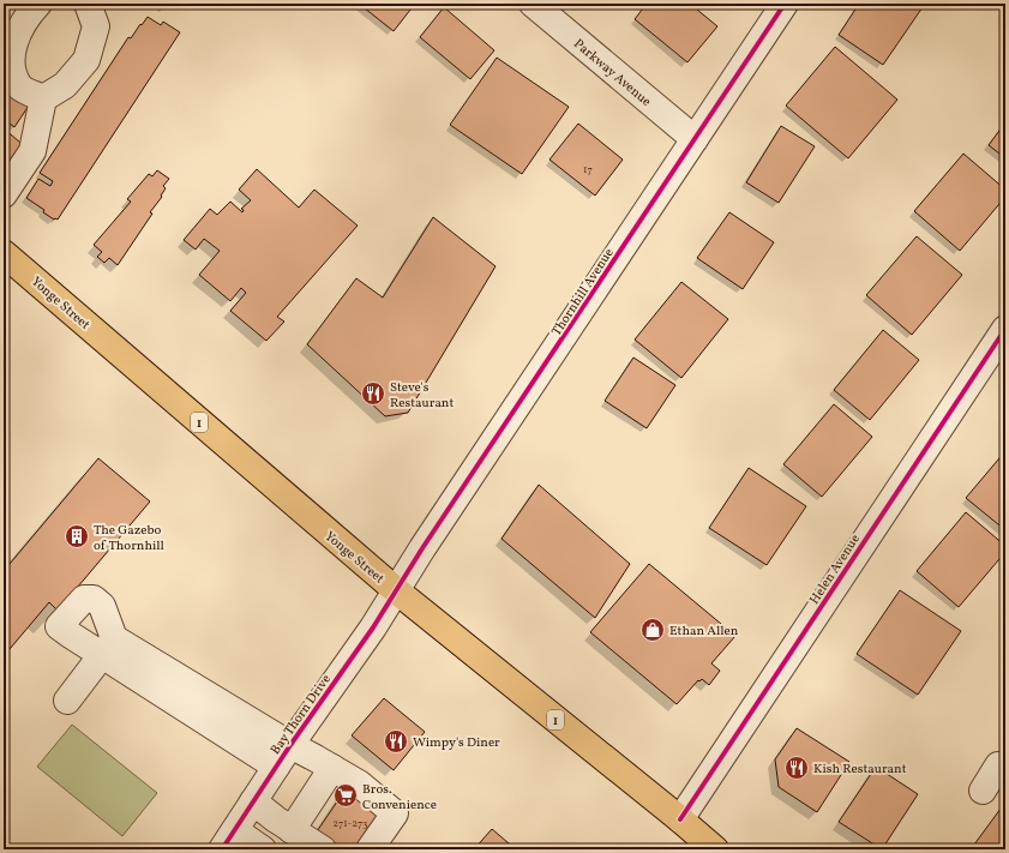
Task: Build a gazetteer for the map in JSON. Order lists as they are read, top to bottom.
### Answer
{
  "streets": {
    "main road": ["Yonge Street", "1"],
    "street": [
      "Parkway Avenue",
      "Thornhill Avenue",
      "Helen Avenue",
      "Bay Thorn Drive"
    ]
  },
  "crossings": [
    ["Parkway Avenue", "Thornhill Avenue"],
    ["Thornhill Avenue", "Yonge Street"],
    ["Thornhill Avenue", "Bay Thorn Drive"],
    ["Yonge Street", "Helen Avenue"],
    ["Yonge Street", "Bay Thorn Drive"]
  ],
  "places": {
    "restaurant": ["Steve's Restaurant", "Wimpy's Diner", "Kish Restaurant"],
    "building": ["The Gazebo of Thornhill"],
    "shop": ["Ethan Allen"],
    "supermarket": ["Bros. Convenience"]
  },
  "house_numbers": ["17", "271-273"]
}
